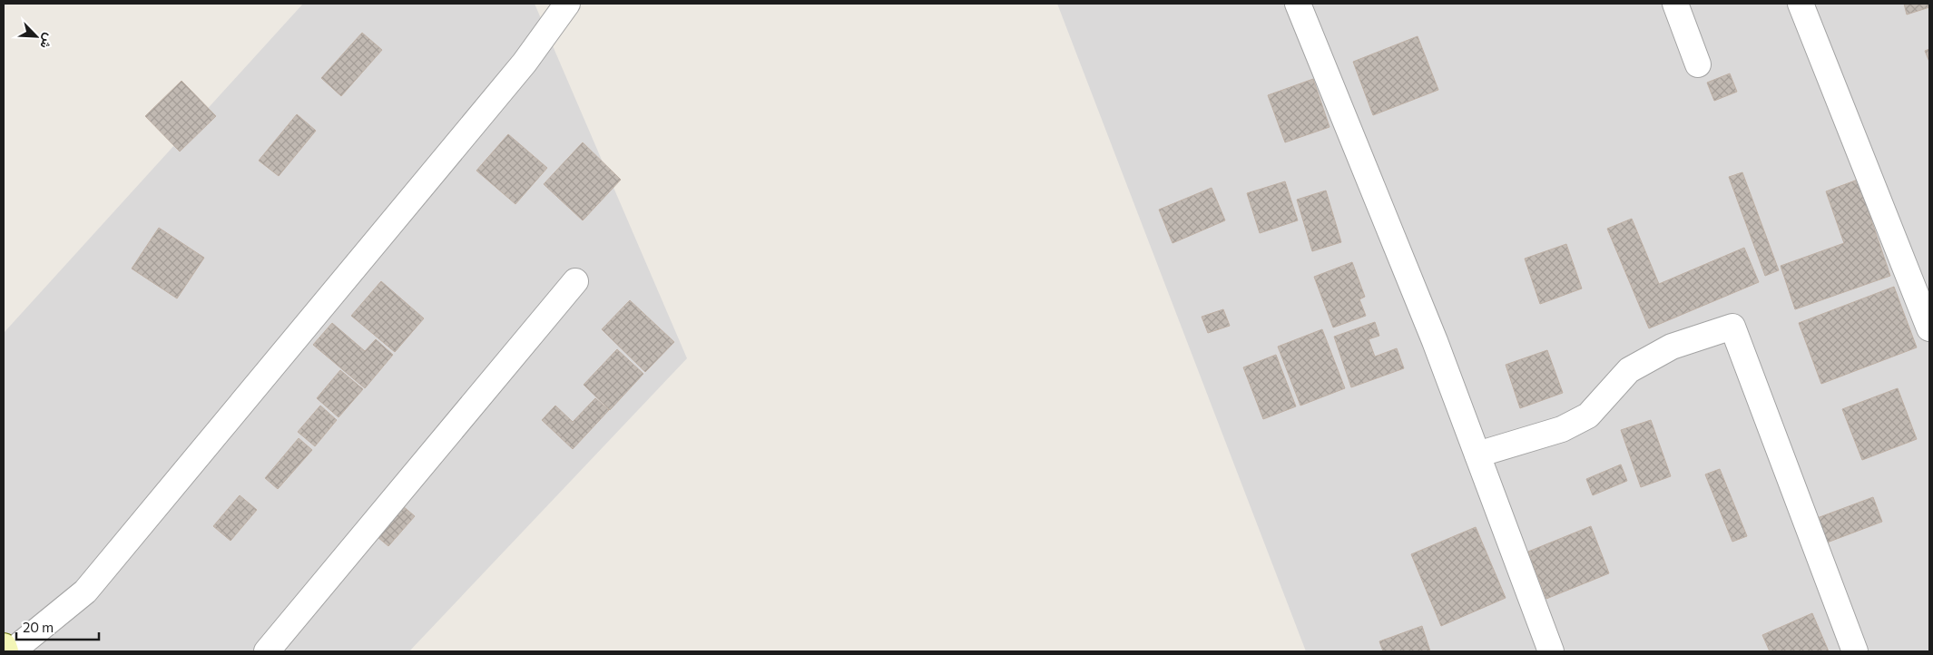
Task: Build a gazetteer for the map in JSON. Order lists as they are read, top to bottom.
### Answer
{
  "scale_bar": "20 m",
  "north": "bottom right"
}
